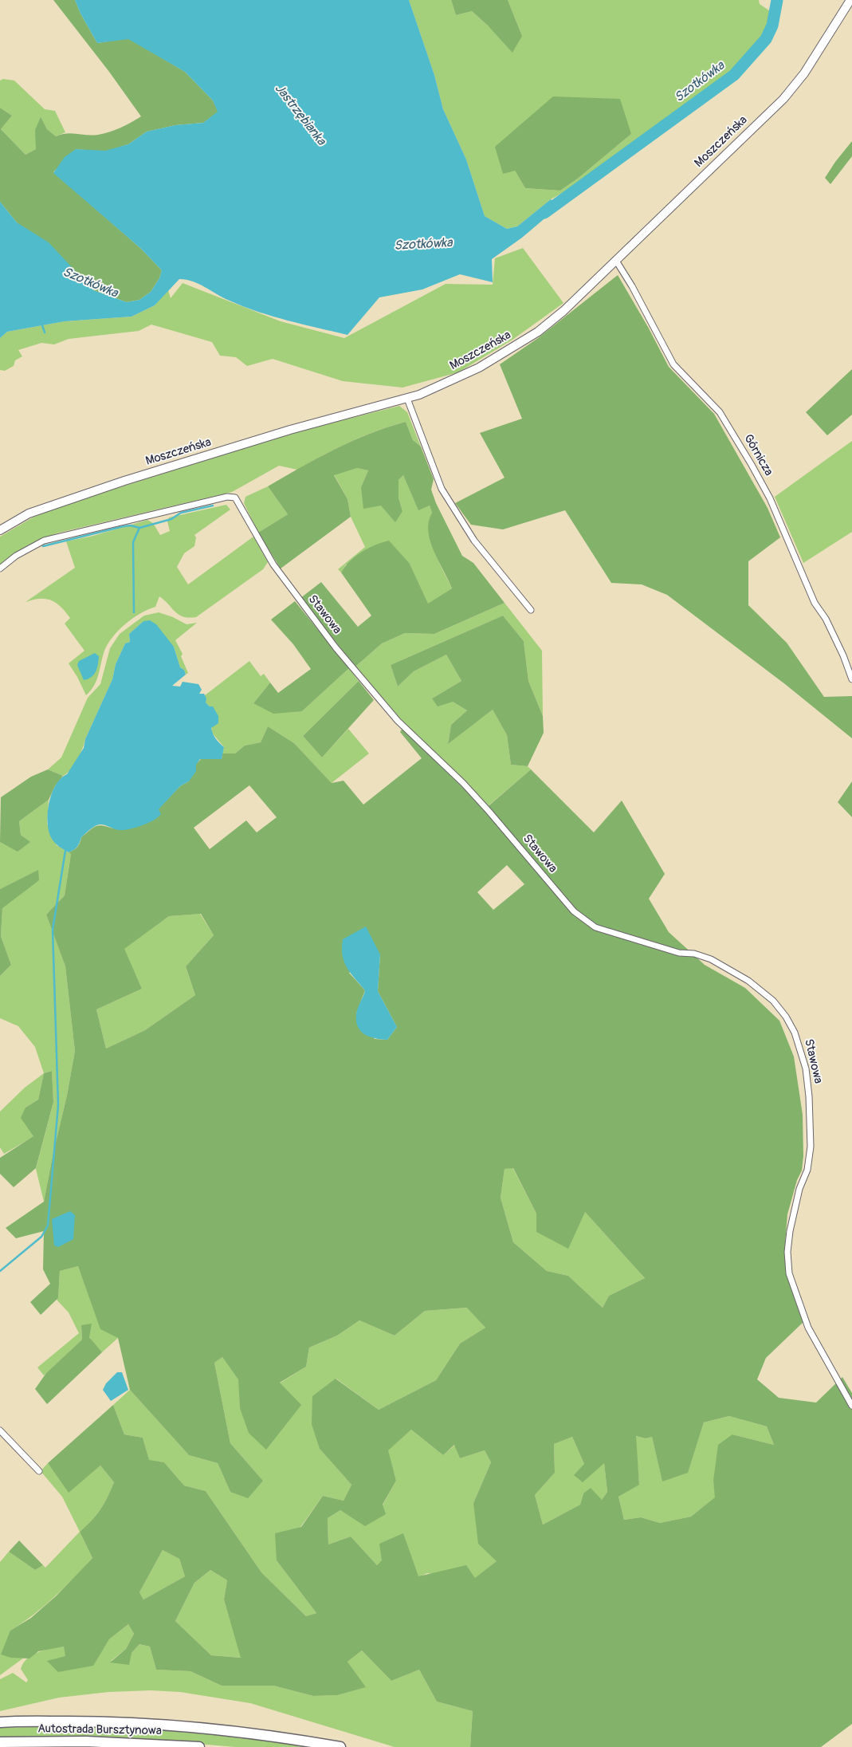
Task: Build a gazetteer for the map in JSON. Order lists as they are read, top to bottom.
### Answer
{
  "streets": {
    "highway": ["Autostrada Bursztynowa"],
    "street": ["Moszczeńska", "Górnicza", "Stawowa"]
  },
  "crossings": [
    ["Moszczeńska", "Górnicza"]
  ],
  "water": ["Szotkówka", "Jastrzębianka"]
}
